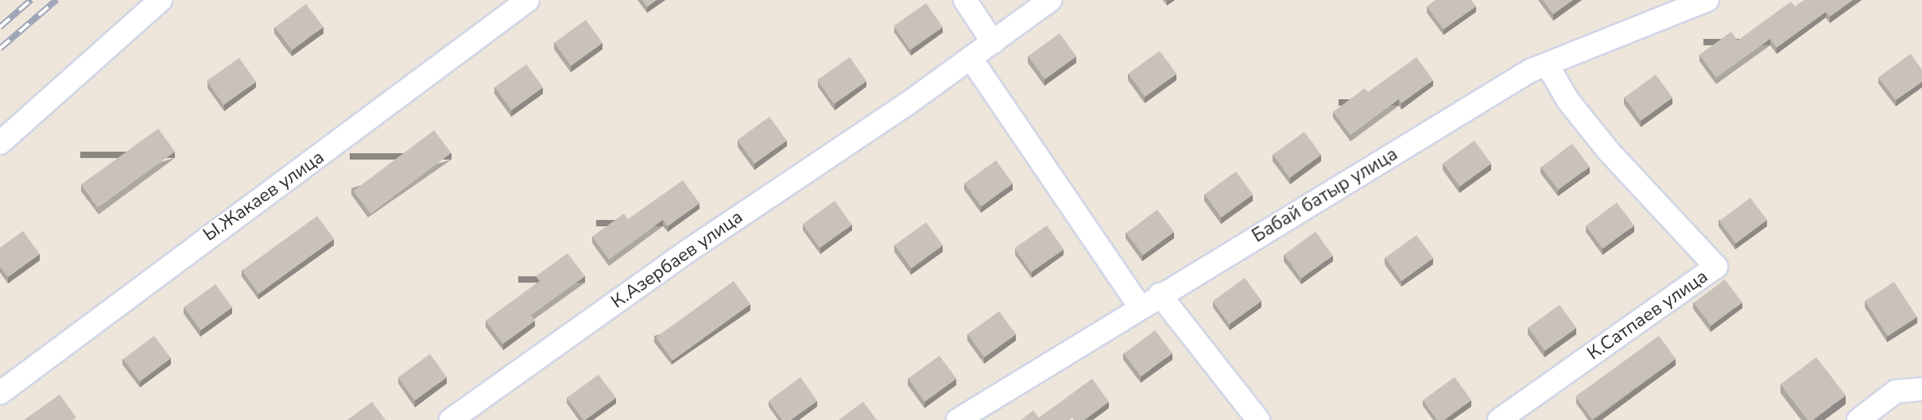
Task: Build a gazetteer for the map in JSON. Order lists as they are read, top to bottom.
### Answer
{
  "streets": {
    "street": [
      "Бабай батыр улица",
      "Ы.Жакаев улица",
      "К.Азербаев улица",
      "К.Сатпаев улица"
    ]
  },
  "crossings": [
    ["Бабай батыр улица", "К.Сатпаев улица"]
  ]
}
